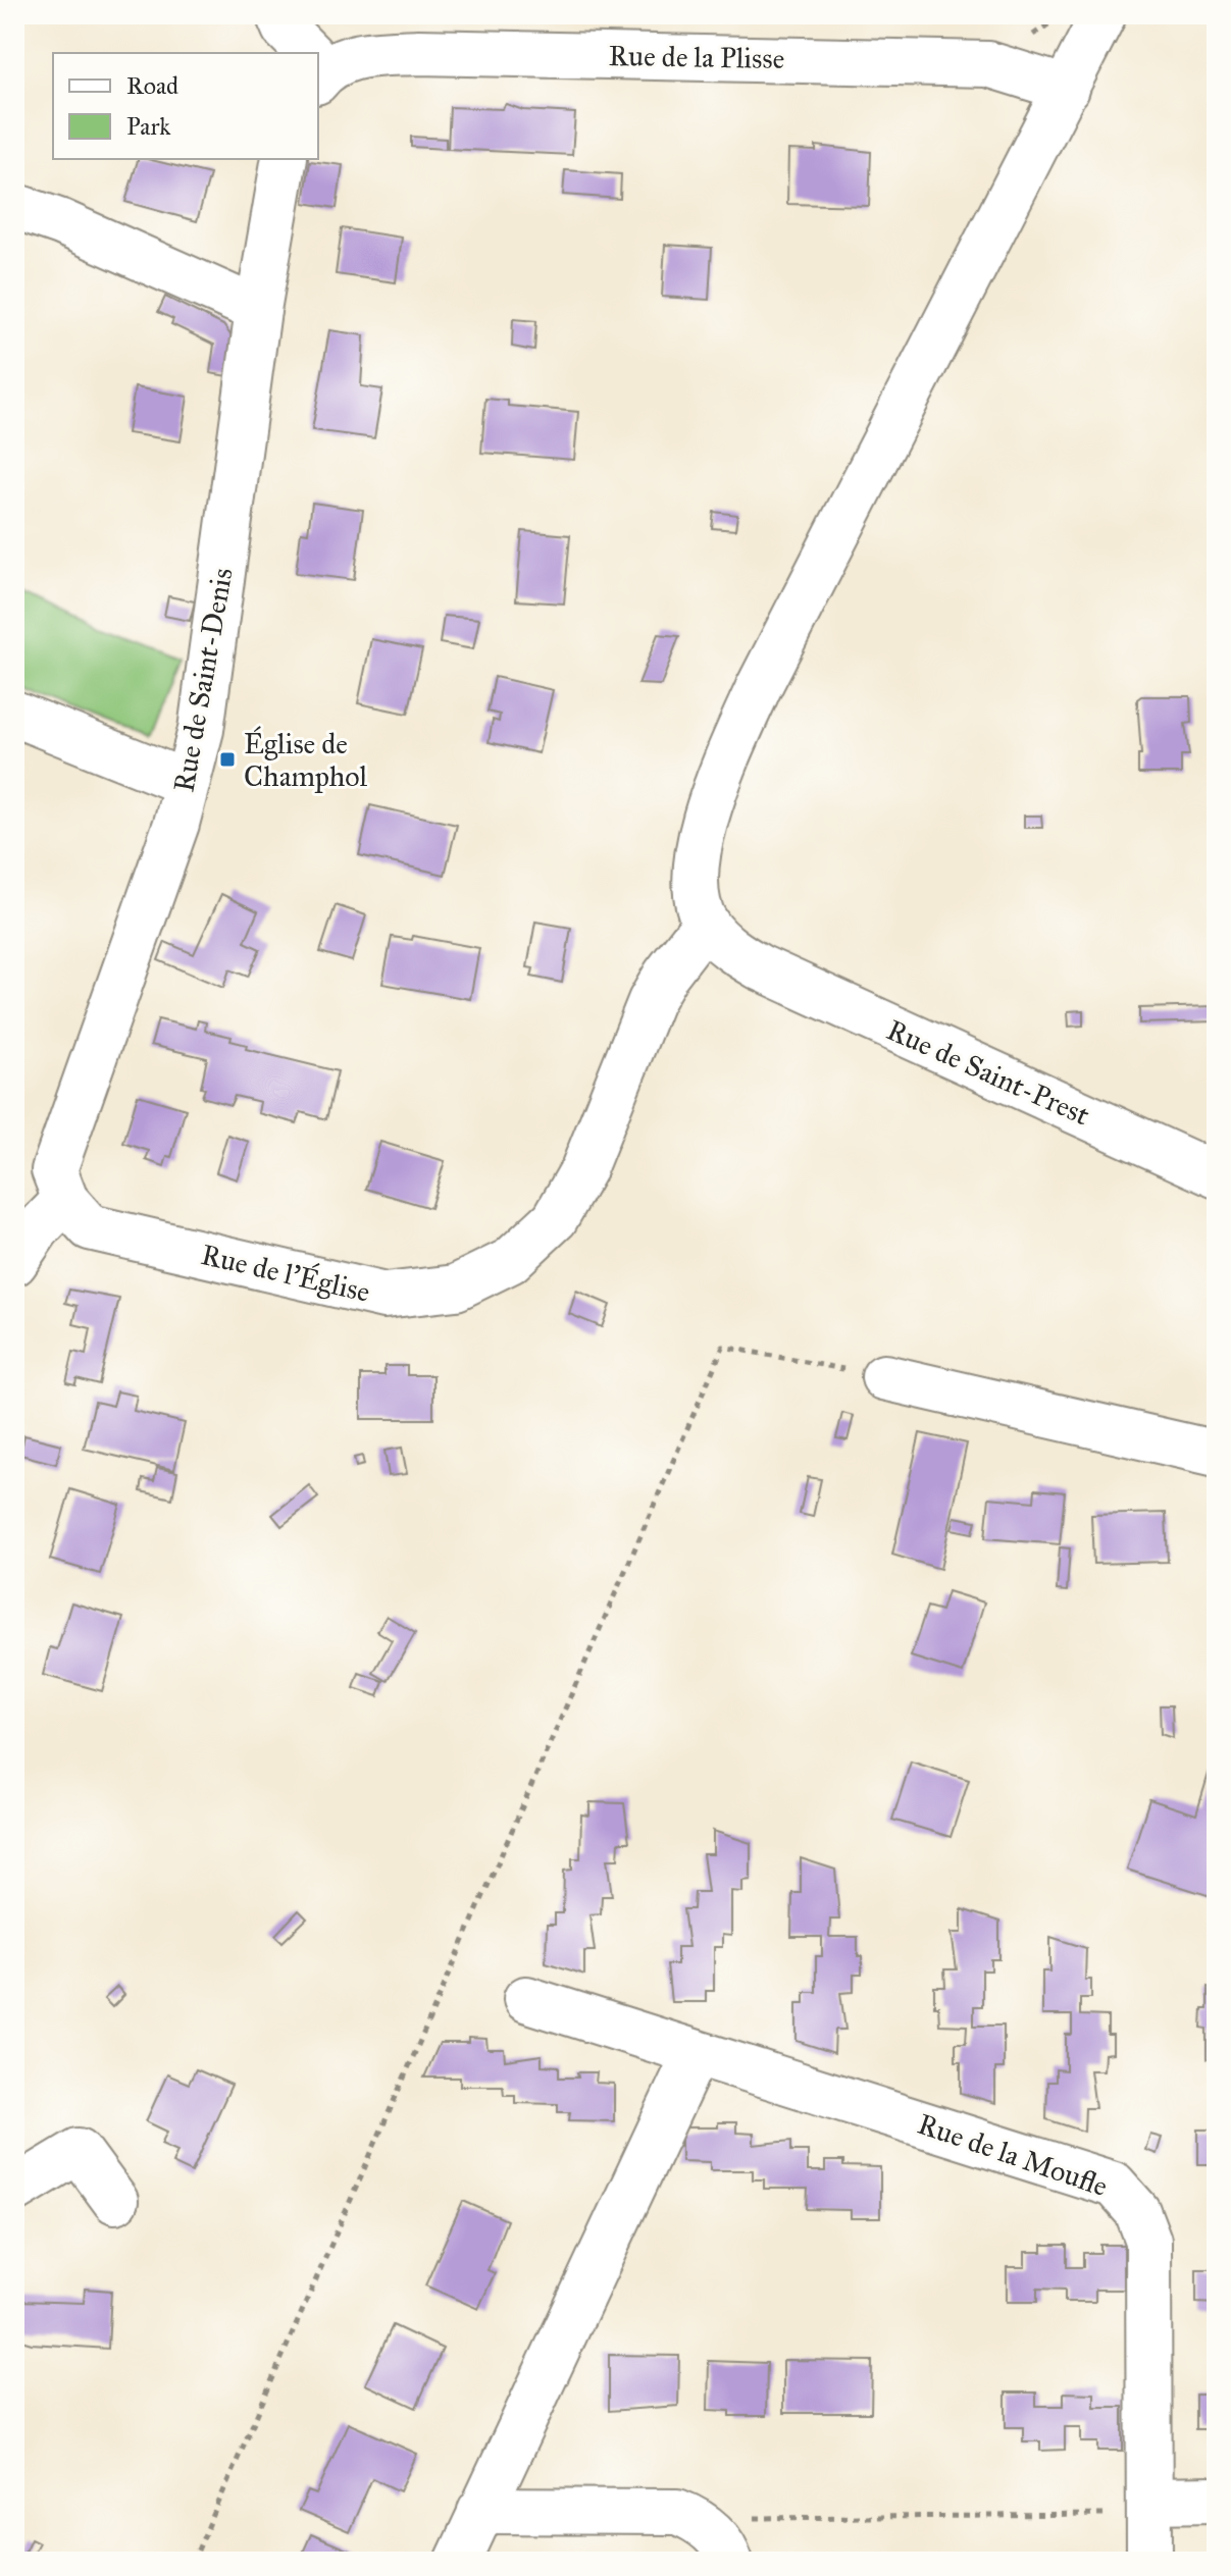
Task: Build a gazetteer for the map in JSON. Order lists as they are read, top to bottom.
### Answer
{
  "streets": {
    "street": [
      "Rue de la Plisse",
      "Rue de Saint-Denis",
      "Rue de Saint-Prest",
      "Rue de l'Église",
      "Rue de la Moufle"
    ]
  },
  "crossings": [
    ["Rue de Saint-Denis", "Rue de l'Église"],
    ["Rue de Saint-Prest", "Rue de l'Église"]
  ],
  "places": {
    "transit": ["Église de Champhol"]
  },
  "legend": ["Road", "Park"]
}
